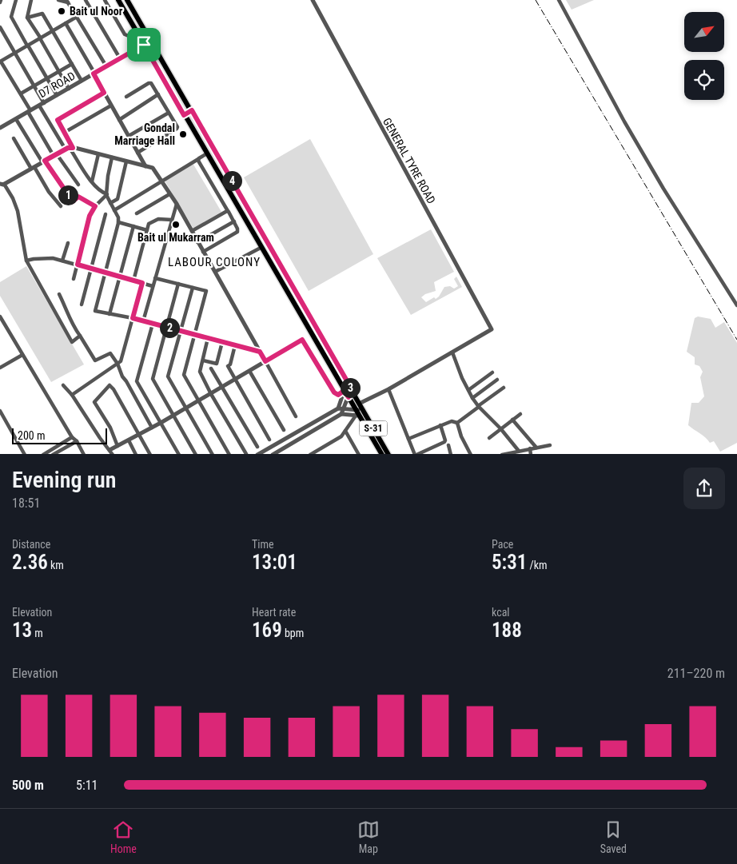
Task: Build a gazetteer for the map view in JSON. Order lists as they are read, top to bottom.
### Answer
{
  "streets": {
    "main road": ["S-31"],
    "street": ["D7 ROAD", "GENERAL TYRE ROAD"]
  },
  "crossings": [
    ["D7 ROAD", "S-31"]
  ],
  "districts": ["LABOUR COLONY"],
  "places": ["Bait ul Noor", "Gondal Marriage Hall", "Bait ul Mukarram"],
  "scale_bar": "200 m",
  "north": "top right",
  "page": {
    "pins": [
      "4",
      "1",
      "2",
      "3"
    ],
    "scale": "200 m",
    "heading": ["Evening run", "18:51"],
    "stats": [
      ["Distance", "2.36 km"],
      ["Time", "13:01"],
      ["Pace", "5:31 /km"],
      ["Elevation", "13 m"],
      ["Heart rate", "169 bpm"],
      ["kcal", "188"]
    ],
    "chart": ["Elevation", "211–220 m"],
    "list": [
      {
        "name": "500 m",
        "note": "5:11"
      }
    ],
    "tabs": ["Home", "Map", "Saved"]
  }
}
